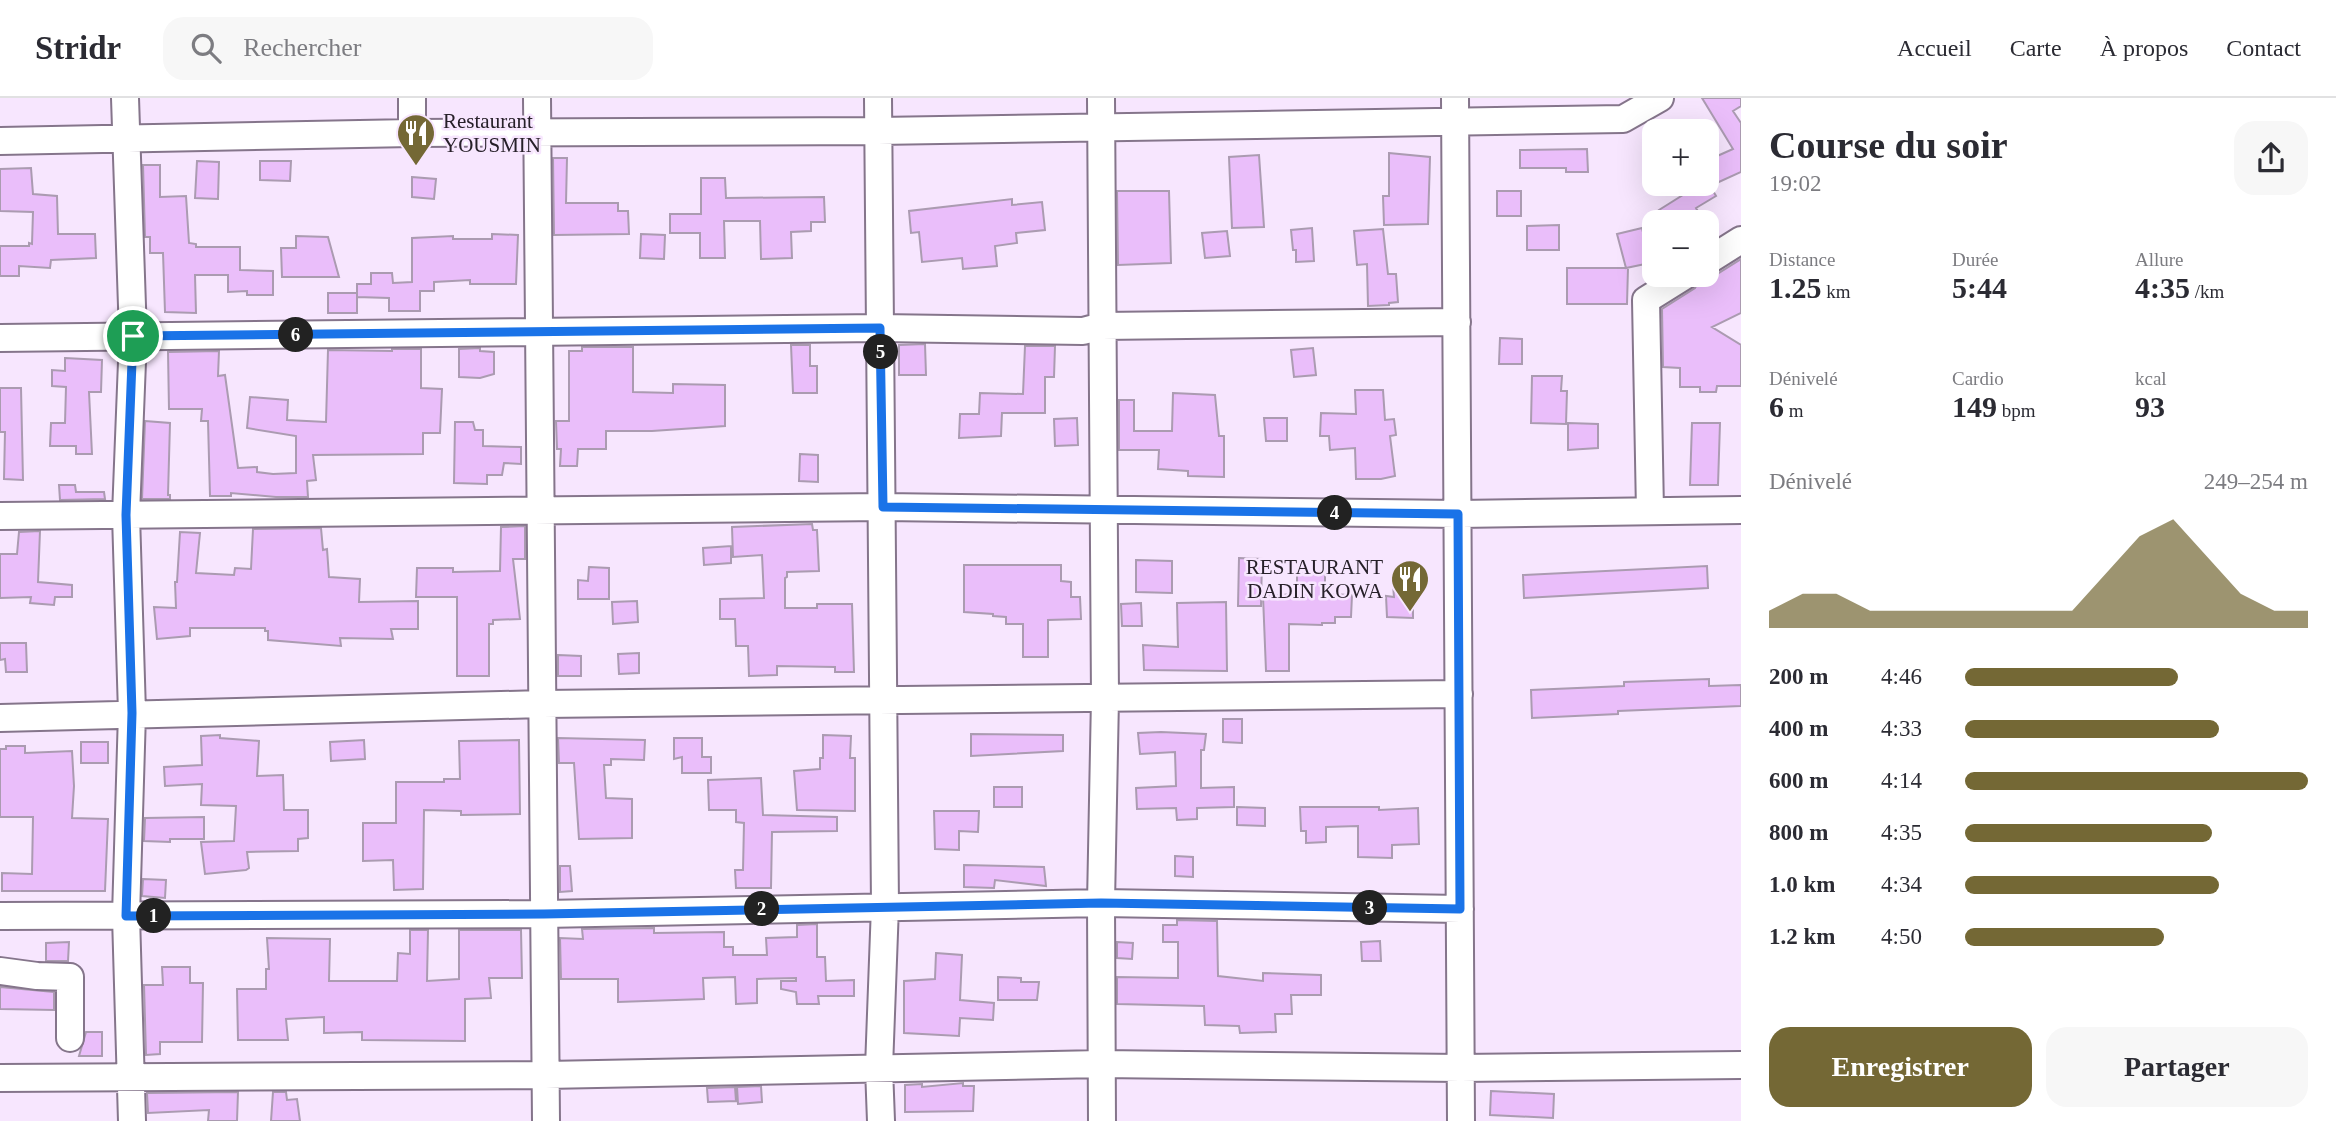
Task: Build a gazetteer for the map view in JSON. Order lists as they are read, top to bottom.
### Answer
{
  "places": {
    "restaurant": ["Restaurant YOUSMIN", "RESTAURANT DADIN KOWA"]
  },
  "page": {
    "header": "Stridr",
    "search": "Rechercher",
    "nav": [
      "Accueil",
      "Carte",
      "À propos",
      "Contact"
    ],
    "heading": ["Course du soir", "19:02"],
    "map_buttons": ["+", "−"],
    "stats": [
      ["Distance", "1.25 km"],
      ["Durée", "5:44"],
      ["Allure", "4:35 /km"],
      ["Dénivelé", "6 m"],
      ["Cardio", "149 bpm"],
      ["kcal", "93"]
    ],
    "pins": [
      "6",
      "5",
      "4",
      "3",
      "2",
      "1"
    ],
    "chart": ["Dénivelé", "249–254 m"],
    "list": [
      {
        "name": "200 m",
        "note": "4:46"
      },
      {
        "name": "400 m",
        "note": "4:33"
      },
      {
        "name": "600 m",
        "note": "4:14"
      },
      {
        "name": "800 m",
        "note": "4:35"
      },
      {
        "name": "1.0 km",
        "note": "4:34"
      },
      {
        "name": "1.2 km",
        "note": "4:50"
      }
    ],
    "buttons": ["Enregistrer", "Partager"]
  }
}
